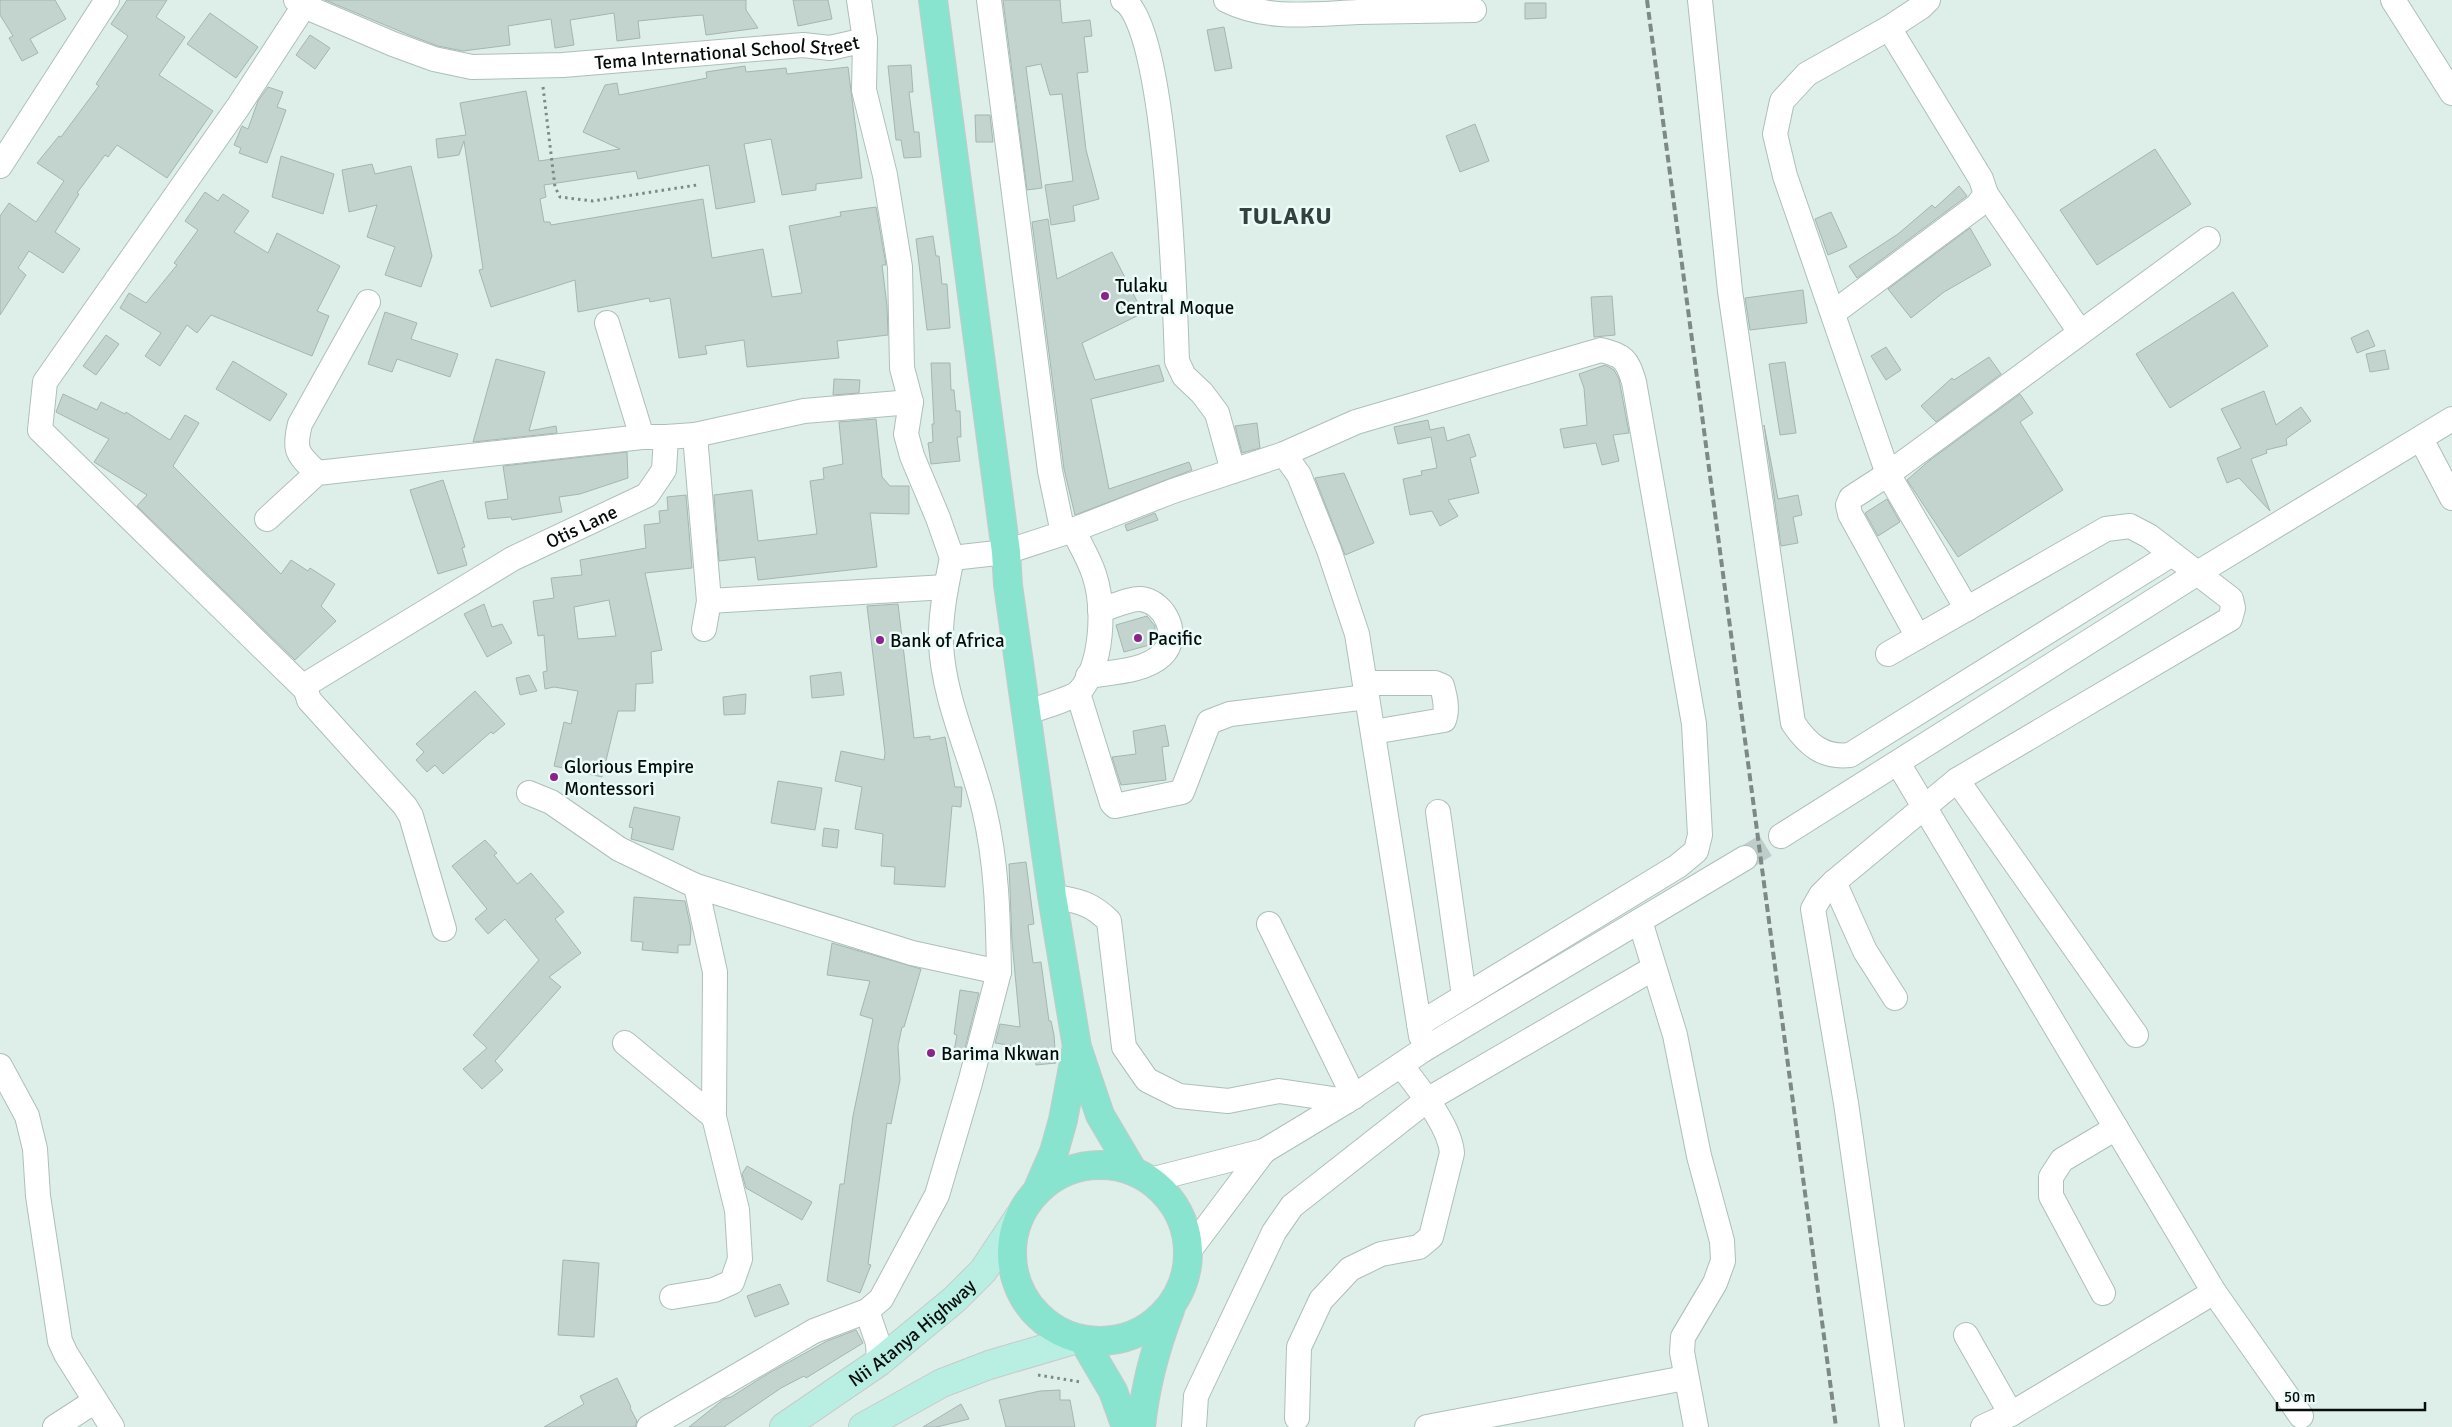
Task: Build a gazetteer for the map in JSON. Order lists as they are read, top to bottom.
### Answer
{
  "streets": {
    "main road": ["Nii Atanya Highway"],
    "street": ["Tema International School Street", "Otis Lane"]
  },
  "districts": ["TULAKU"],
  "places": [
    "Tulaku Central Moque",
    "Pacific",
    "Bank of Africa",
    "Glorious Empire Montessori",
    "Barima Nkwan"
  ],
  "scale_bar": "50 m"
}
